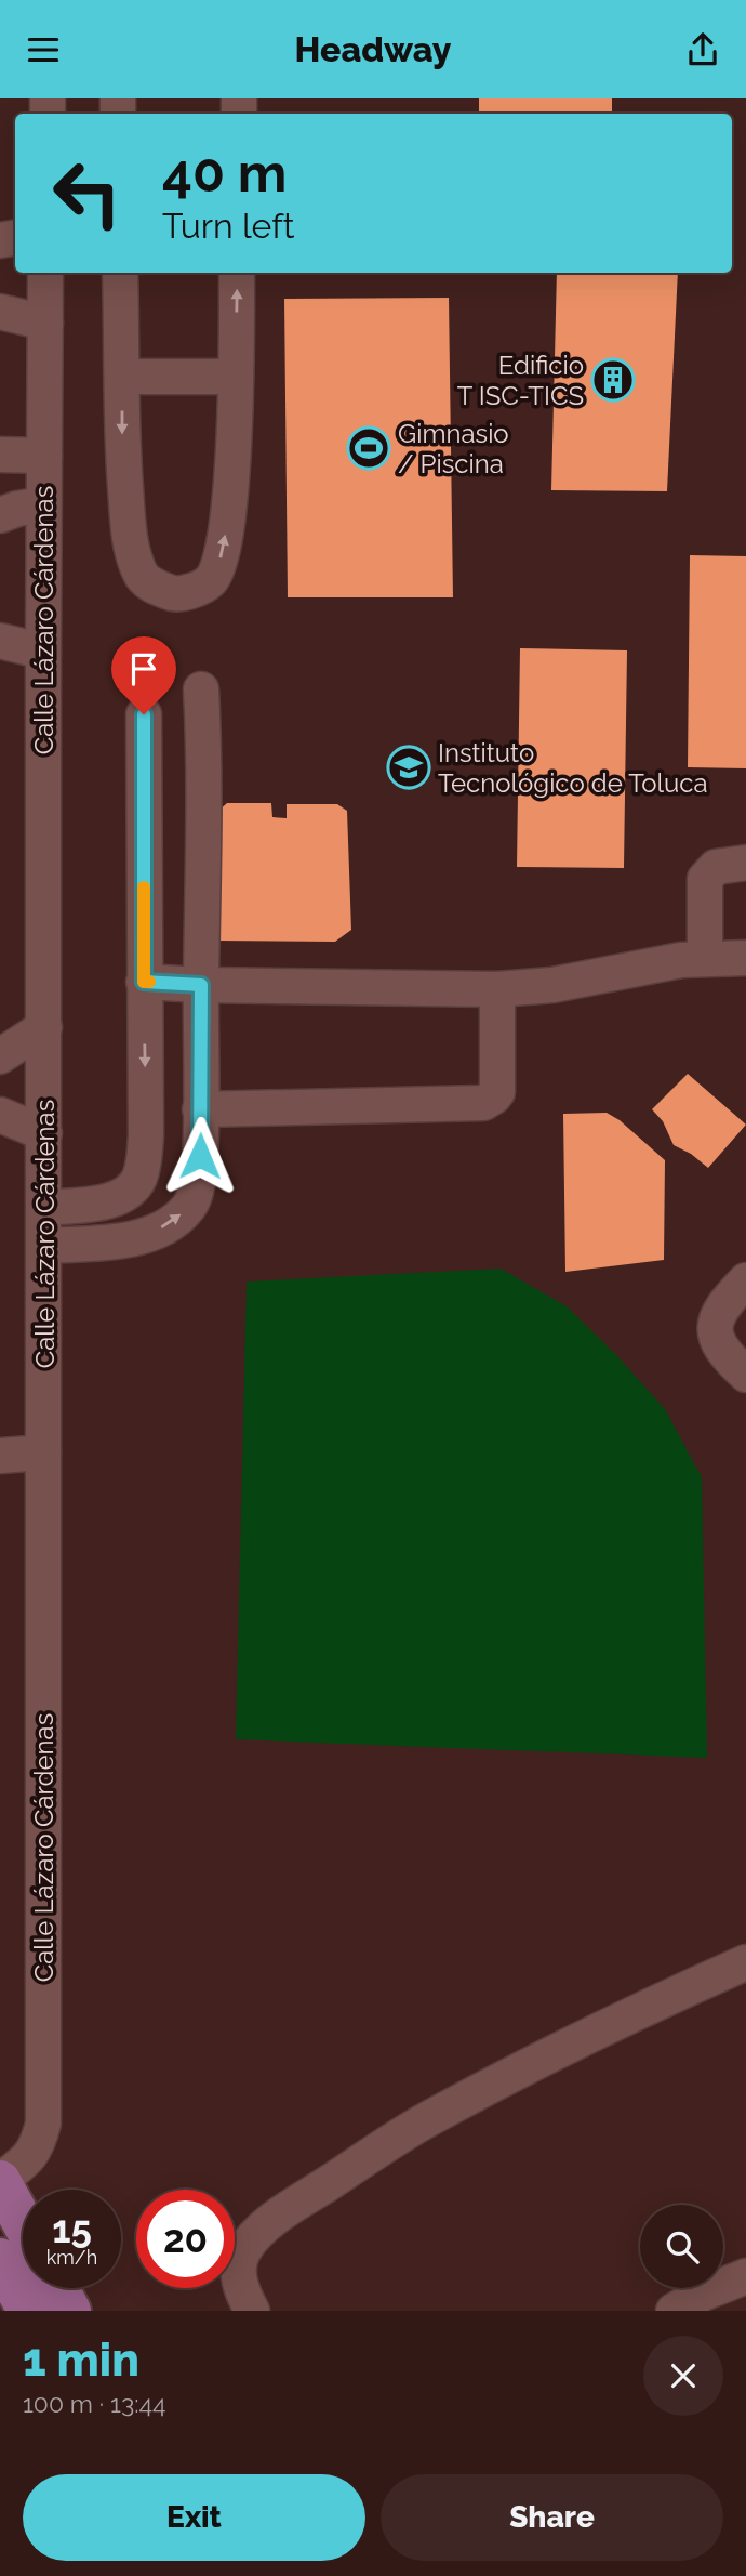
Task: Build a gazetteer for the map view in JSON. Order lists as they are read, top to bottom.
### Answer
{
  "streets": {
    "street": ["Calle Lázaro Cárdenas"]
  },
  "places": {
    "building": ["Edificio T ISC-TICS"],
    "sports": ["Gimnasio / Piscina"],
    "school or university": ["Instituto Tecnológico de Toluca"]
  },
  "page": {
    "header": "Headway",
    "turn": ["40 m", "Turn left"],
    "speed": "15 km/h",
    "limit": "20",
    "heading": ["1 min", "100 m · 13:44"],
    "buttons": ["Exit", "Share"]
  }
}
